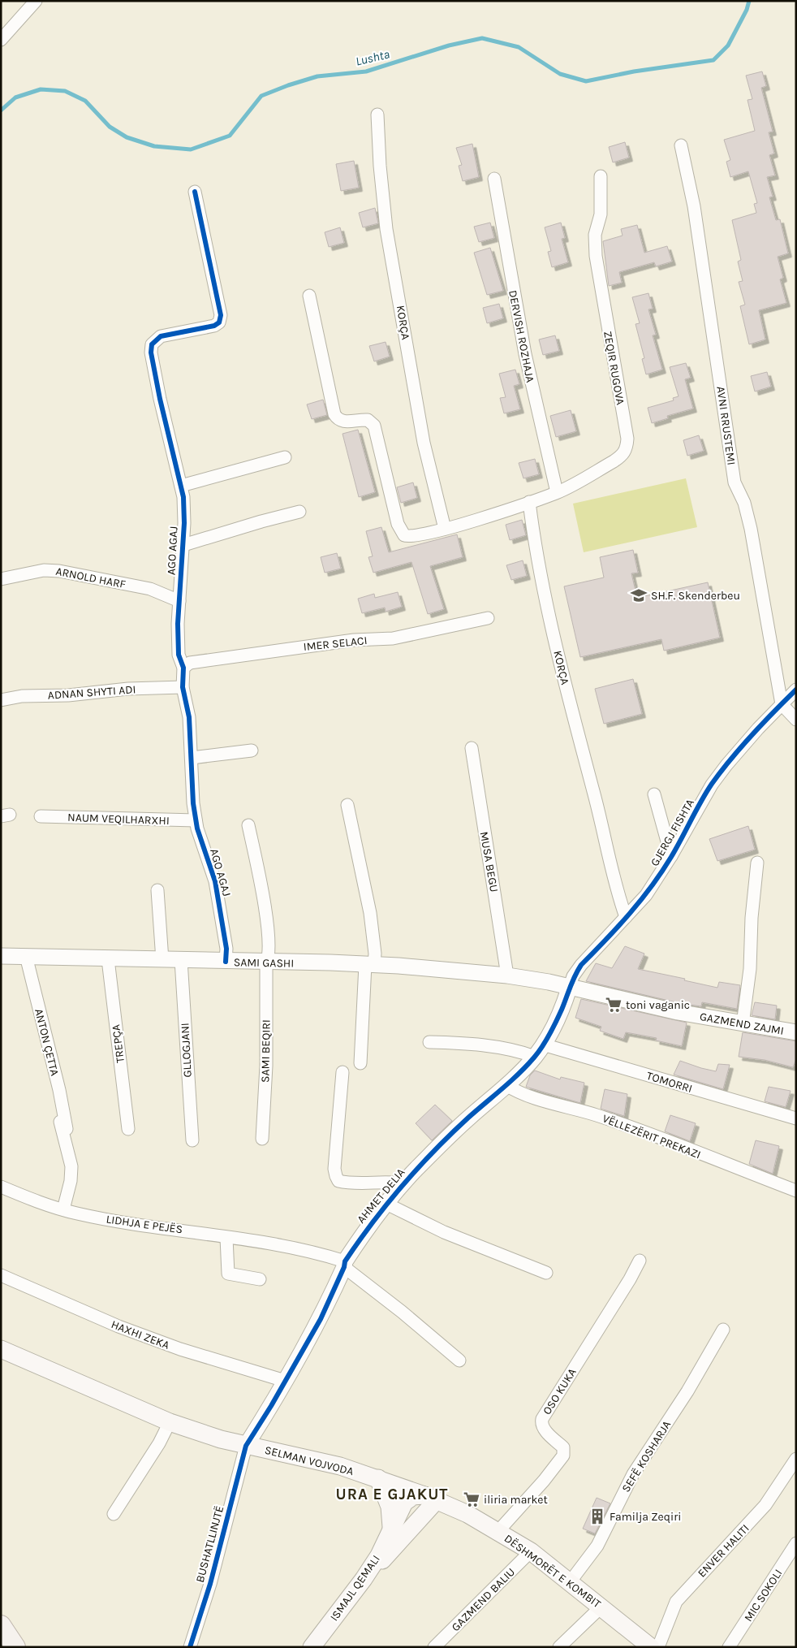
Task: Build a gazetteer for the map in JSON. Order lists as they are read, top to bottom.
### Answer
{
  "streets": {
    "main road": ["SELMAN VOJVODA", "DËSHMORËT E KOMBIT", "ISMAJL QEMALI"],
    "street": [
      "KORÇA",
      "DERVISH ROZHAJA",
      "ZEQIR RUGOVA",
      "AVNI RRUSTEMI",
      "AGO AGAJ",
      "ARNOLD HARF",
      "IMER SELACI",
      "ADNAN SHYTI ADI",
      "NAUM VEQILHARXHI",
      "GJERGJ FISHTA",
      "MUSA BEGU",
      "SAMI GASHI",
      "GAZMEND ZAJMI",
      "ANTON ÇETTA",
      "TREPÇA",
      "GLLOGJANI",
      "SAMI BEQIRI",
      "TOMORRI",
      "VËLLEZËRIT PREKAZI",
      "AHMET DELIA",
      "LIDHJA E PEJËS",
      "HAXHI ZEKA",
      "OSO KUKA",
      "SEFË KOSHARJA",
      "BUSHATLLINJTË",
      "ENVER HALITI",
      "MIC SOKOLI",
      "GAZMEND BALIU"
    ]
  },
  "crossings": [
    ["KORÇA", "ZEQIR RUGOVA"],
    ["KORÇA", "GJERGJ FISHTA"],
    ["DERVISH ROZHAJA", "ZEQIR RUGOVA"],
    ["AVNI RRUSTEMI", "GJERGJ FISHTA"],
    ["AGO AGAJ", "ARNOLD HARF"],
    ["AGO AGAJ", "IMER SELACI"],
    ["AGO AGAJ", "ADNAN SHYTI ADI"],
    ["AGO AGAJ", "NAUM VEQILHARXHI"],
    ["AGO AGAJ", "SAMI GASHI"],
    ["GJERGJ FISHTA", "SAMI GASHI"],
    ["GJERGJ FISHTA", "GAZMEND ZAJMI"],
    ["GJERGJ FISHTA", "AHMET DELIA"],
    ["MUSA BEGU", "SAMI GASHI"],
    ["SAMI GASHI", "GAZMEND ZAJMI"],
    ["SAMI GASHI", "ANTON ÇETTA"],
    ["SAMI GASHI", "TREPÇA"],
    ["SAMI GASHI", "GLLOGJANI"],
    ["SAMI GASHI", "SAMI BEQIRI"],
    ["SAMI GASHI", "AHMET DELIA"],
    ["GAZMEND ZAJMI", "AHMET DELIA"],
    ["ANTON ÇETTA", "LIDHJA E PEJËS"],
    ["TOMORRI", "AHMET DELIA"],
    ["VËLLEZËRIT PREKAZI", "AHMET DELIA"],
    ["AHMET DELIA", "LIDHJA E PEJËS"],
    ["AHMET DELIA", "HAXHI ZEKA"],
    ["AHMET DELIA", "SELMAN VOJVODA"],
    ["AHMET DELIA", "BUSHATLLINJTË"],
    ["OSO KUKA", "DËSHMORËT E KOMBIT"],
    ["SEFË KOSHARJA", "DËSHMORËT E KOMBIT"],
    ["SELMAN VOJVODA", "BUSHATLLINJTË"],
    ["SELMAN VOJVODA", "DËSHMORËT E KOMBIT"],
    ["SELMAN VOJVODA", "ISMAJL QEMALI"],
    ["DËSHMORËT E KOMBIT", "ISMAJL QEMALI"],
    ["DËSHMORËT E KOMBIT", "GAZMEND BALIU"]
  ],
  "districts": ["URA E GJAKUT"],
  "water": ["Lushta"],
  "places": {
    "school or university": ["SH.F. Skenderbeu"],
    "supermarket": ["toni vaganic", "iliria market"],
    "building": ["Familja Zeqiri"]
  }
}
